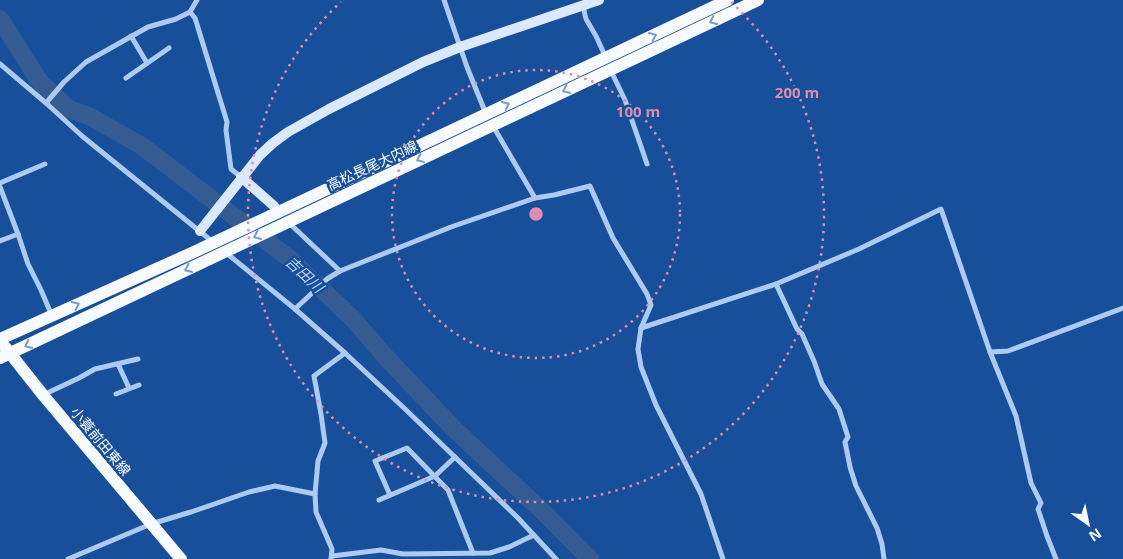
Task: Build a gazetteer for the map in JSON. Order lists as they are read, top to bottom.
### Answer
{
  "streets": {
    "main road": ["高松長尾大内線", "小蓑前田東線"]
  },
  "crossings": [
    ["高松長尾大内線", "小蓑前田東線"]
  ],
  "water": ["吉田川"],
  "north": "bottom right",
  "rings": ["200 m", "100 m"]
}
